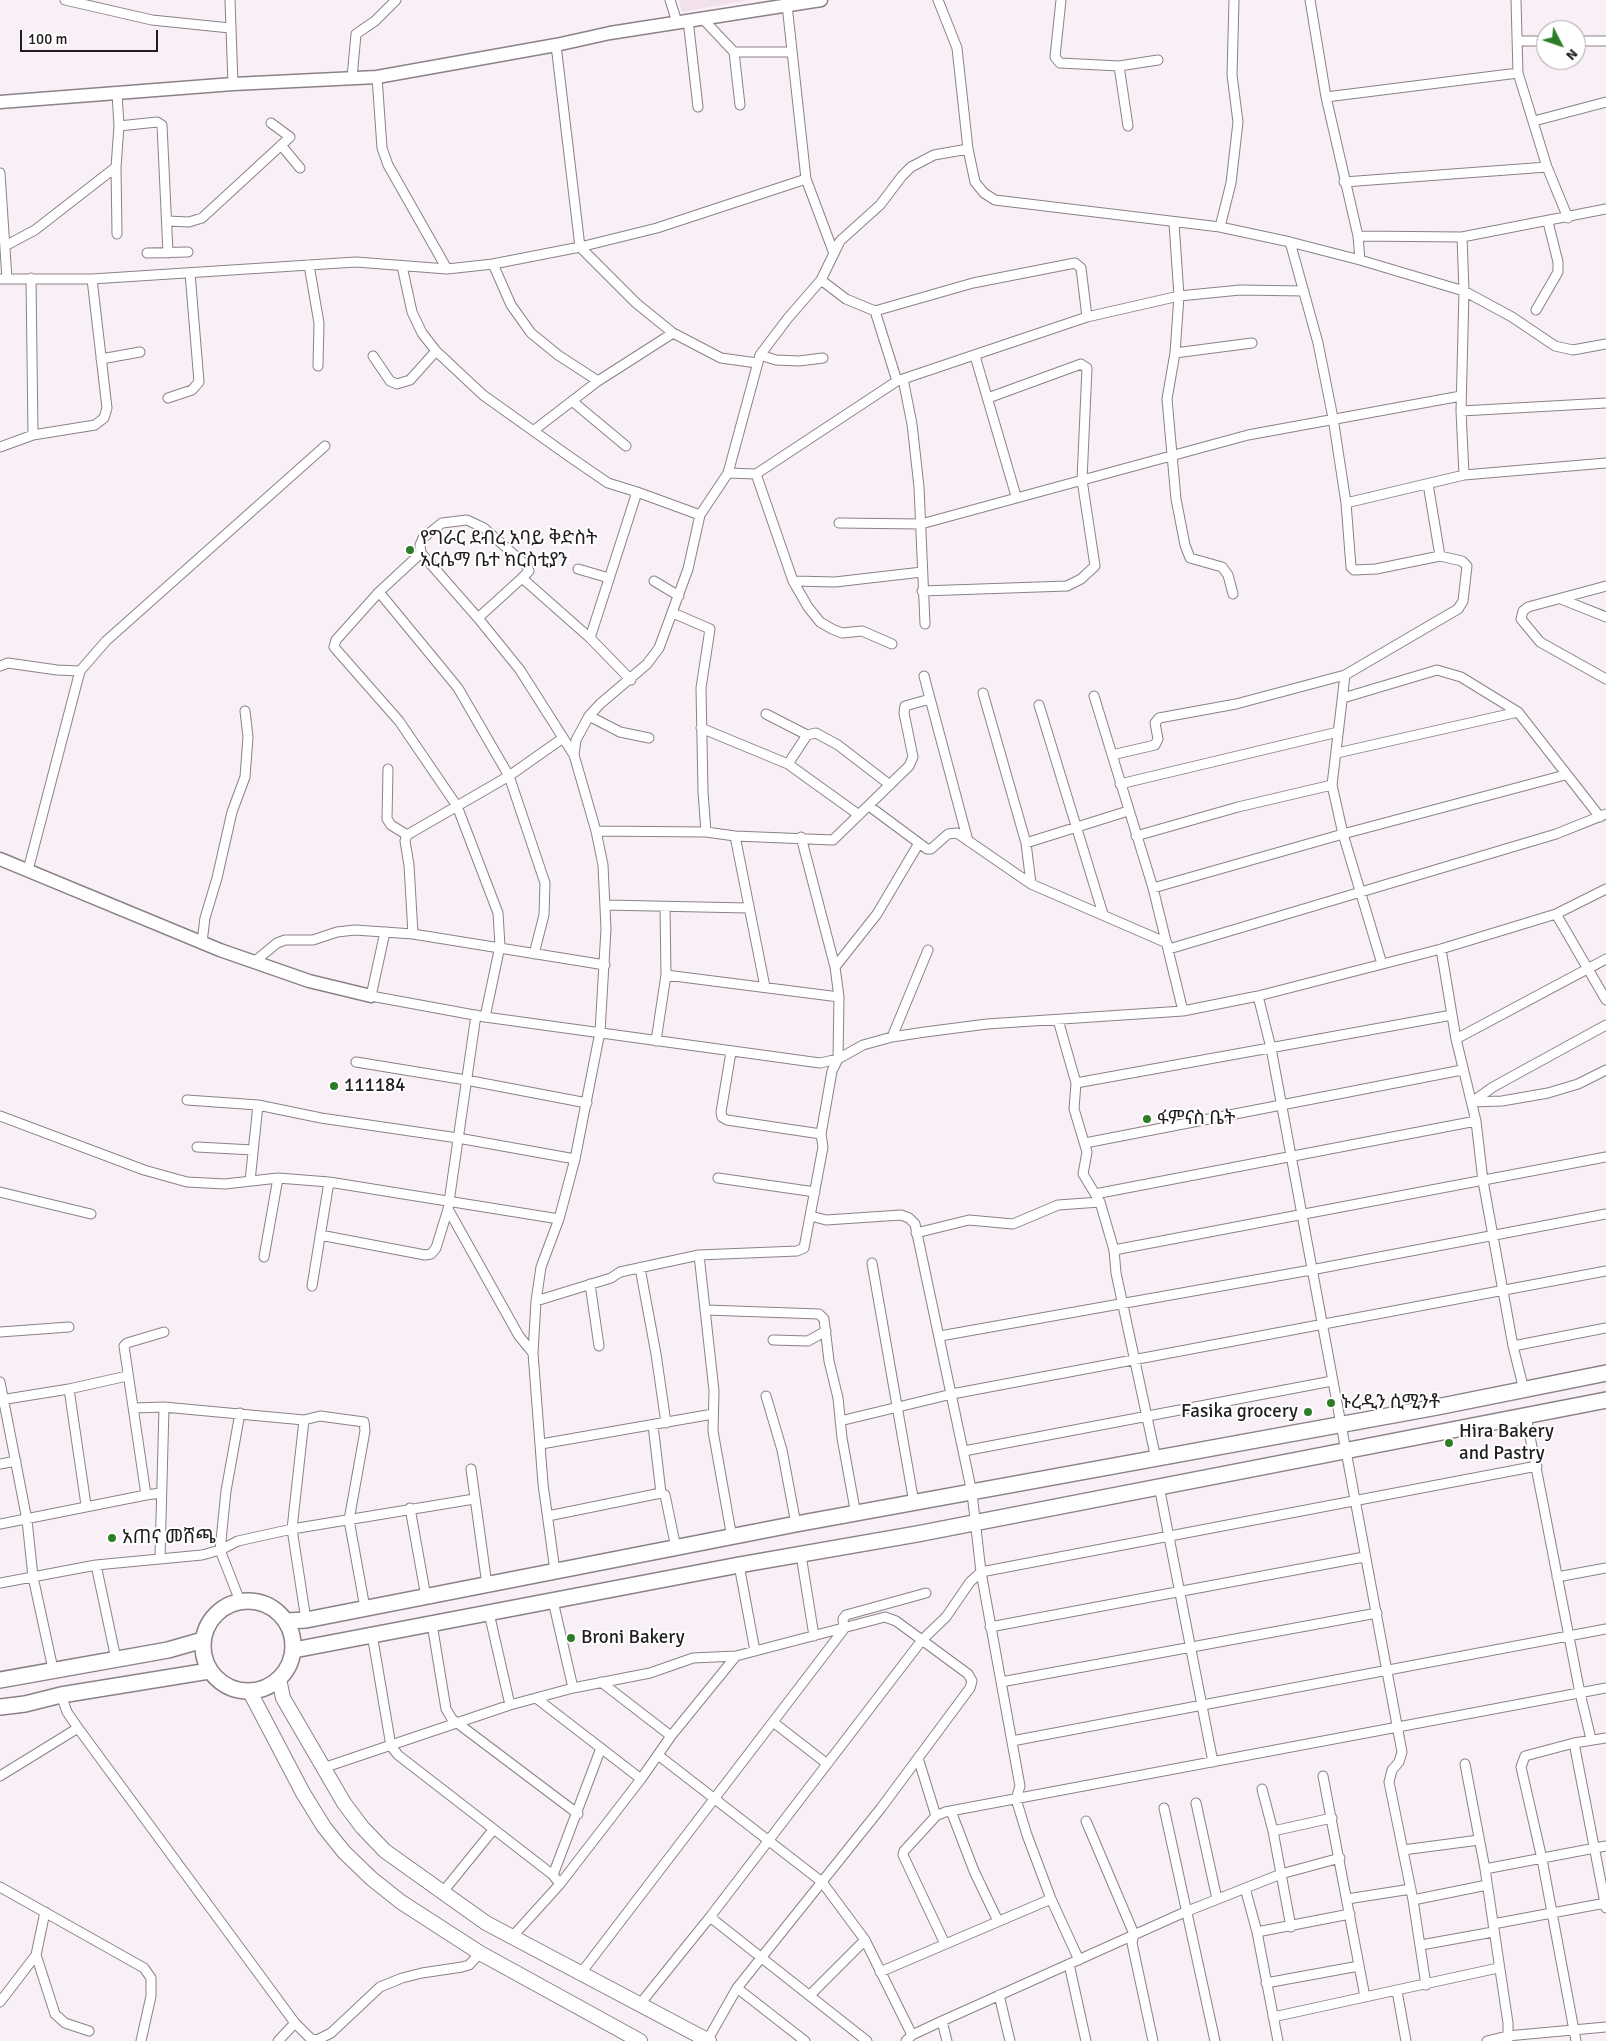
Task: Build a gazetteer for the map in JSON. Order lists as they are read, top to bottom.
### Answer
{
  "places": [
    "የግራር ደብረ አባይ ቅድስት አርሴማ ቤተ ክርስቲያን",
    "111184",
    "ፋምናስ ቤት",
    "ኑረዲን ሲሚንቶ",
    "Fasika grocery",
    "Hira Bakery and Pastry",
    "አጠና መሸጫ",
    "Broni Bakery"
  ],
  "scale_bar": "100 m",
  "north": "bottom right"
}
